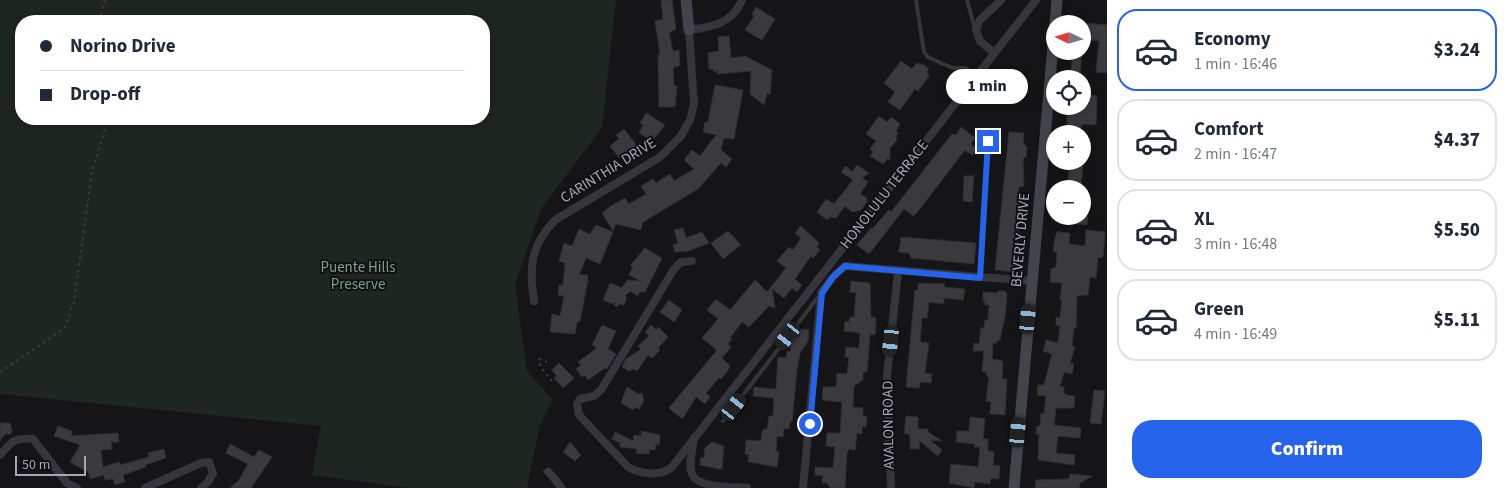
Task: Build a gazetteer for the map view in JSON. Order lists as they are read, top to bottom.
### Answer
{
  "streets": {
    "street": [
      "CARINTHIA DRIVE",
      "HONOLULU TERRACE",
      "BEVERLY DRIVE",
      "AVALON ROAD"
    ]
  },
  "parks": ["Puente Hills Preserve"],
  "scale_bar": "50 m",
  "north": "left",
  "page": {
    "list": [
      {
        "name": "Economy",
        "note": "1 min · 16:46",
        "value": "$3.24"
      },
      {
        "name": "Comfort",
        "note": "2 min · 16:47",
        "value": "$4.37"
      },
      {
        "name": "XL",
        "note": "3 min · 16:48",
        "value": "$5.50"
      },
      {
        "name": "Green",
        "note": "4 min · 16:49",
        "value": "$5.11"
      }
    ],
    "map_buttons": ["+", "−"],
    "banner": ["Norino Drive", "Drop-off"],
    "bubble": "1 min",
    "buttons": "Confirm",
    "scale": "50 m"
  }
}
